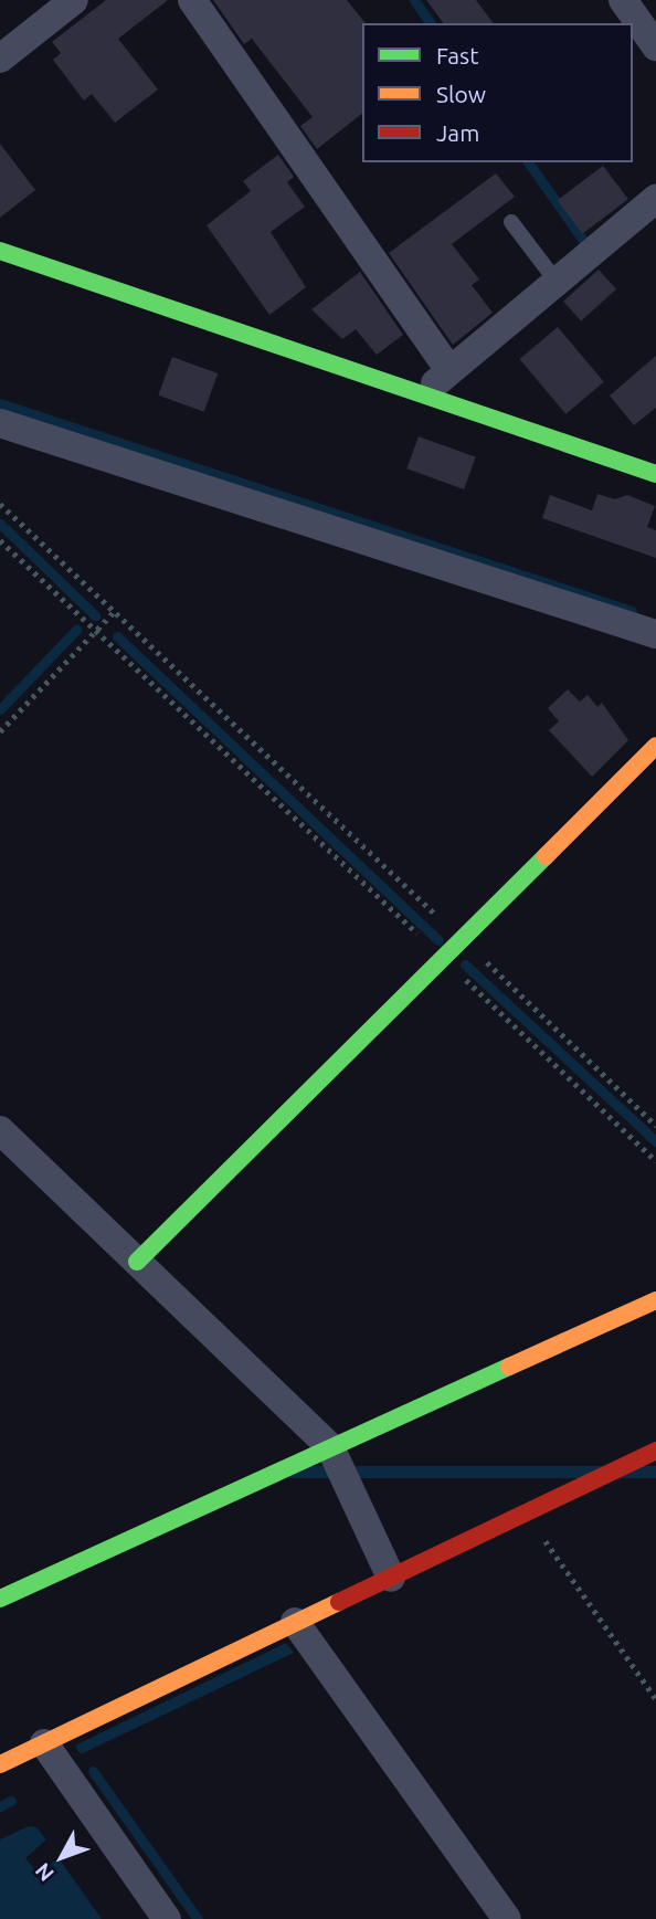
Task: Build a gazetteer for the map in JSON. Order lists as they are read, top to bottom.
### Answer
{
  "legend": ["Fast", "Slow", "Jam"],
  "north": "bottom left"
}
